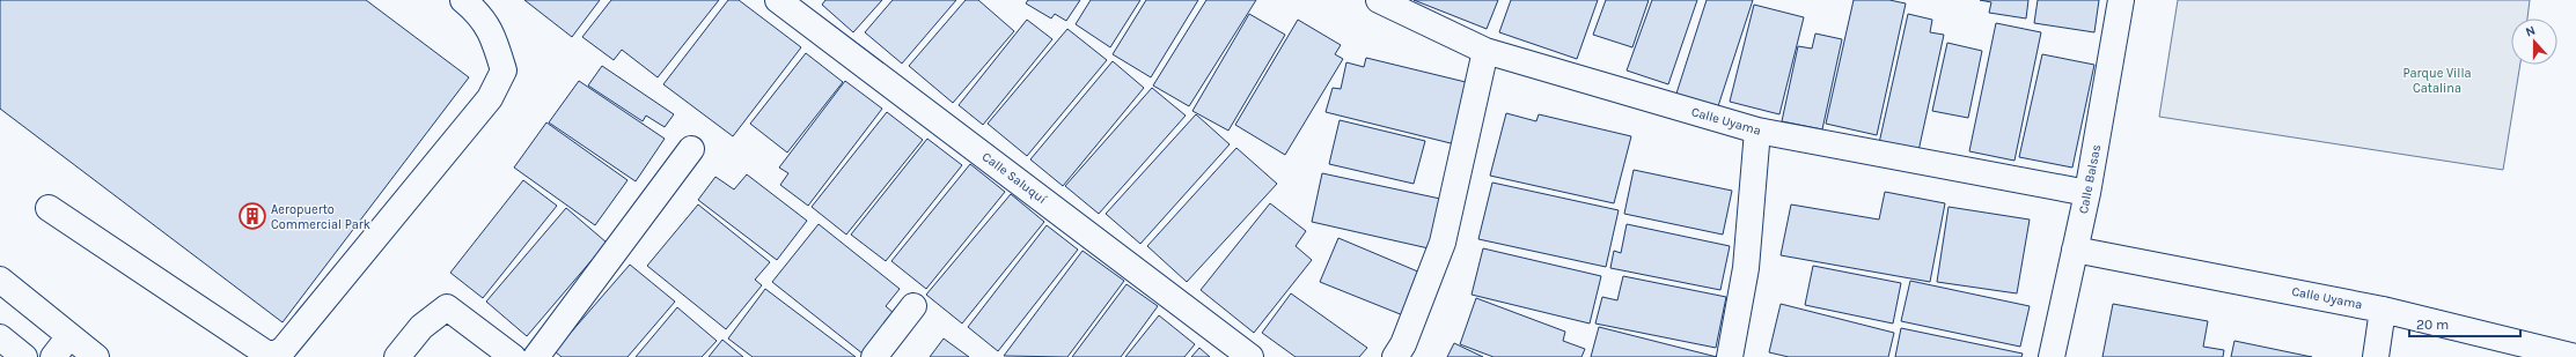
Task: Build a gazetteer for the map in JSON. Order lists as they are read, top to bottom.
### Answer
{
  "streets": {
    "street": ["Calle Uyama", "Calle Saluquí", "Calle Balsas"]
  },
  "crossings": [
    ["Calle Uyama", "Calle Balsas"]
  ],
  "parks": ["Parque Villa Catalina"],
  "places": {
    "building": ["Aeropuerto Commercial Park"]
  },
  "scale_bar": "20 m",
  "north": "top"
}
